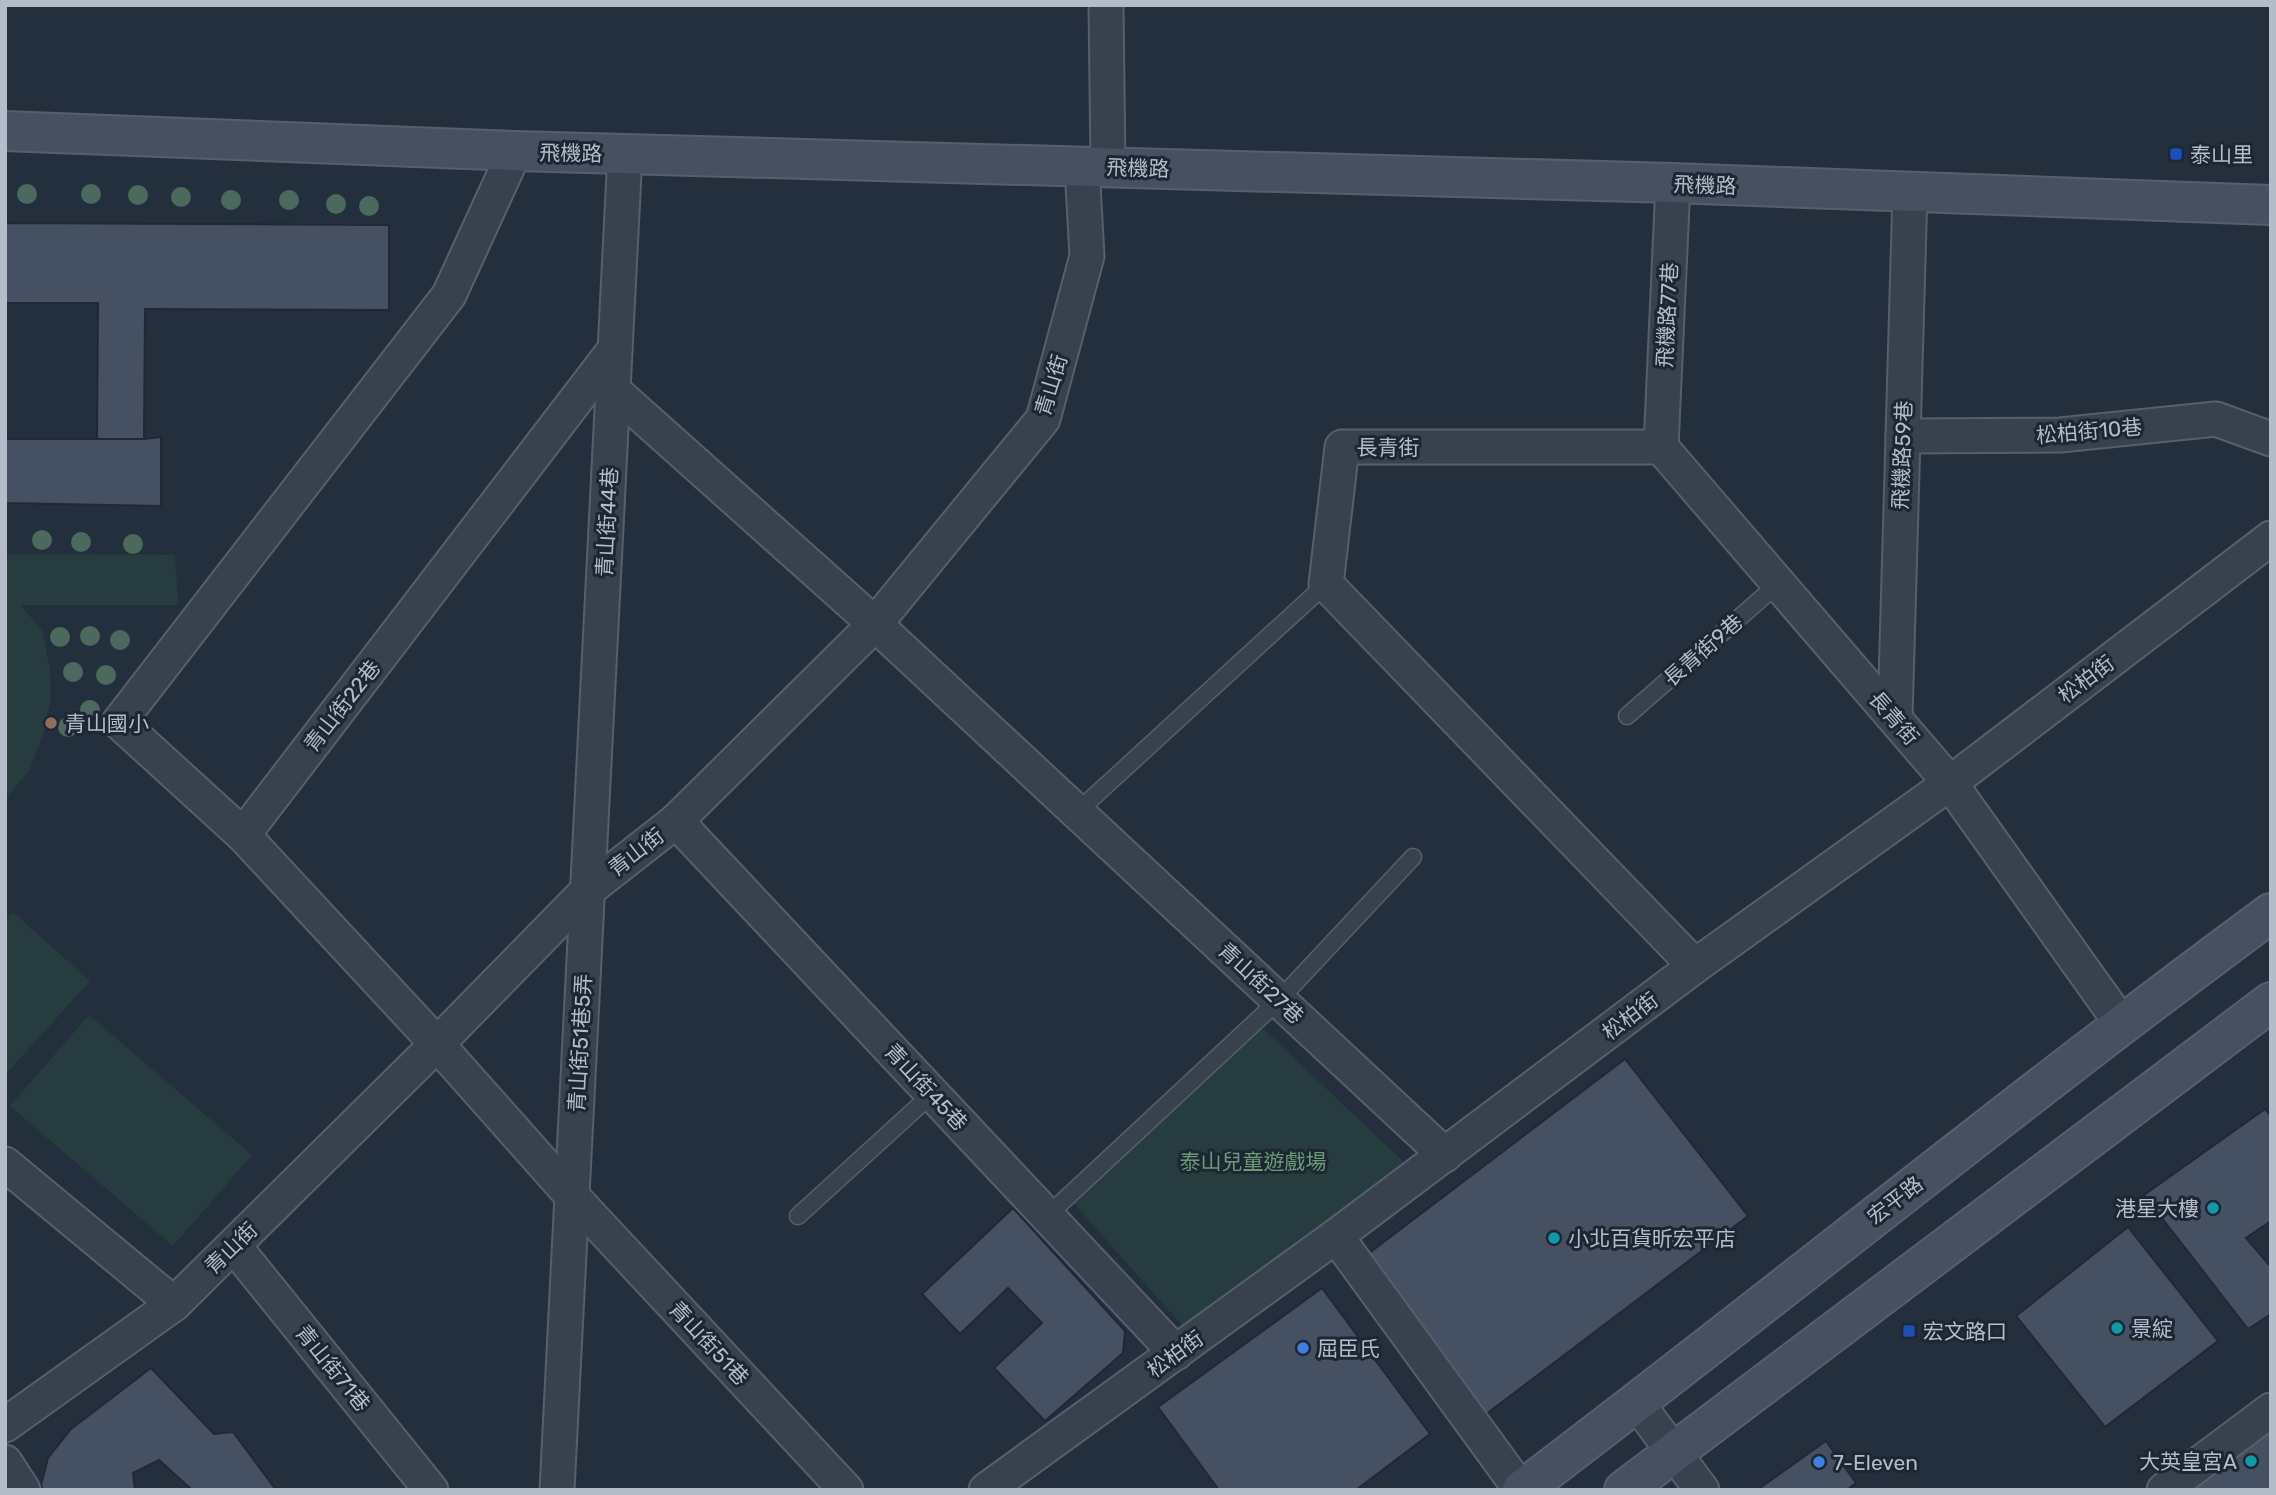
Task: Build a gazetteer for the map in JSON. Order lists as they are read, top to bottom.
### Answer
{
  "streets": {
    "street": [
      "飛機路",
      "飛機路77巷",
      "青山街",
      "松柏街10巷",
      "長青街",
      "飛機路59巷",
      "青山街44巷",
      "松柏街",
      "青山街22巷",
      "青山街27巷",
      "青山街51巷5弄",
      "青山街45巷",
      "宏平路",
      "青山街51巷",
      "青山街71巷"
    ],
    "lane": ["長青街9巷"]
  },
  "crossings": [
    ["飛機路", "飛機路77巷"],
    ["飛機路", "青山街"],
    ["飛機路", "飛機路59巷"],
    ["飛機路", "青山街44巷"],
    ["飛機路77巷", "長青街"],
    ["青山街", "青山街44巷"],
    ["青山街", "青山街27巷"],
    ["青山街", "青山街51巷5弄"],
    ["青山街", "青山街45巷"],
    ["青山街", "青山街51巷"],
    ["青山街", "青山街71巷"],
    ["松柏街10巷", "飛機路59巷"],
    ["長青街", "飛機路59巷"],
    ["長青街", "長青街9巷"],
    ["長青街", "松柏街"],
    ["長青街", "宏平路"],
    ["青山街44巷", "青山街22巷"],
    ["青山街44巷", "青山街51巷5弄"],
    ["松柏街", "青山街27巷"],
    ["松柏街", "青山街45巷"],
    ["青山街51巷5弄", "青山街51巷"]
  ],
  "parks": ["泰山兒童遊戲場"],
  "places": {
    "transit": ["泰山里", "宏文路口"],
    "other": [
      "青山國小",
      "港星大樓",
      "小北百貨昕宏平店",
      "景綻",
      "屈臣氏",
      "大英皇宮A",
      "7-Eleven"
    ]
  }
}
